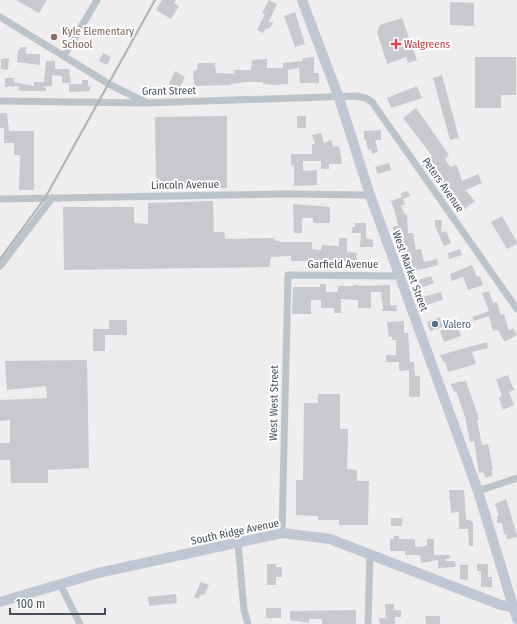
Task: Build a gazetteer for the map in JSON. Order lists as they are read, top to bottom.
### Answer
{
  "streets": {
    "main road": ["West Market Street", "South Ridge Avenue"],
    "street": [
      "Grant Street",
      "Lincoln Avenue",
      "Peters Avenue",
      "Garfield Avenue",
      "West West Street"
    ]
  },
  "crossings": [
    ["Grant Street", "Peters Avenue"],
    ["Grant Street", "West Market Street"],
    ["Lincoln Avenue", "West Market Street"],
    ["Peters Avenue", "West Market Street"],
    ["Garfield Avenue", "West Market Street"],
    ["Garfield Avenue", "West West Street"],
    ["West Market Street", "South Ridge Avenue"],
    ["West West Street", "South Ridge Avenue"]
  ],
  "places": {
    "other": ["Kyle Elementary School", "Valero"],
    "health": ["Walgreens"]
  },
  "scale_bar": "100 m"
}
